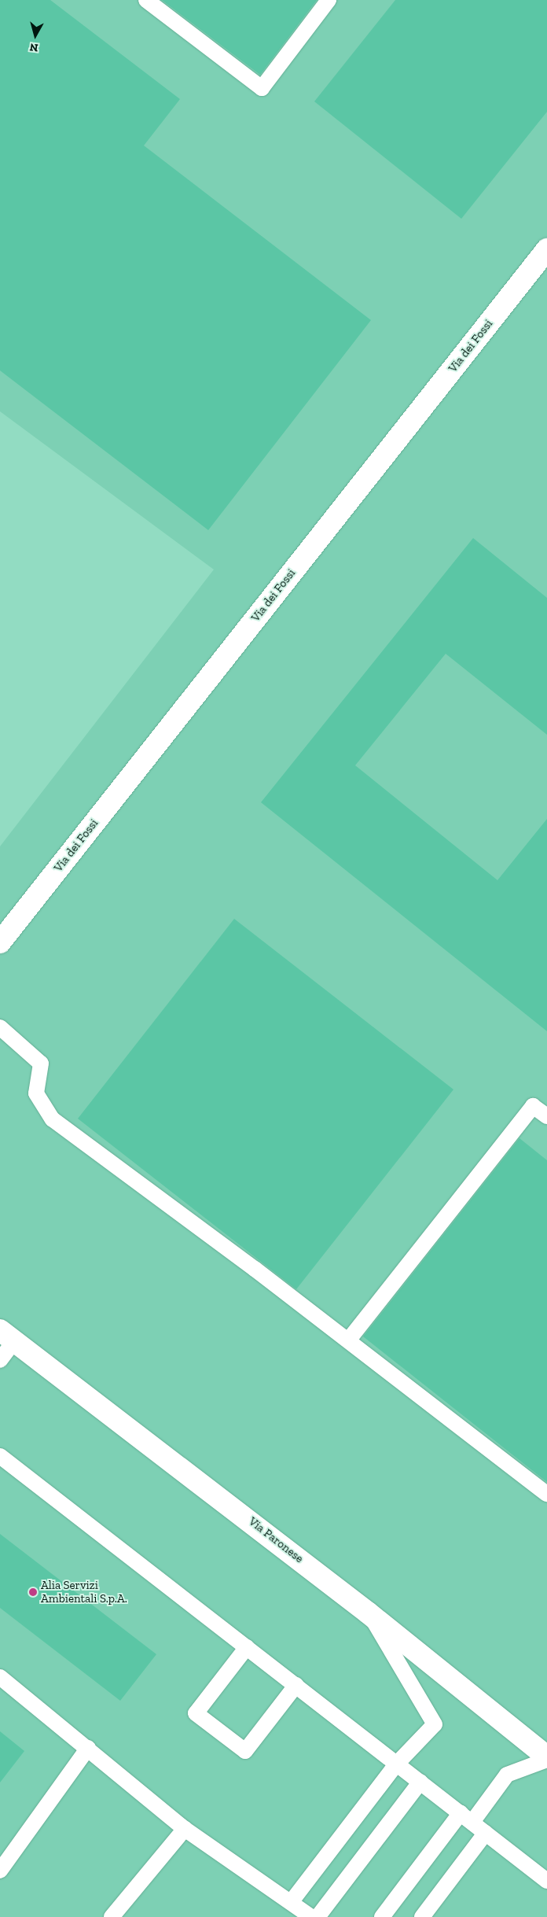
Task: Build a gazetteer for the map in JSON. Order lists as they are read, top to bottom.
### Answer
{
  "streets": {
    "street": ["Via dei Fossi", "Via Paronese"]
  },
  "places": ["Alia Servizi Ambientali S.p.A."],
  "north": "bottom"
}
